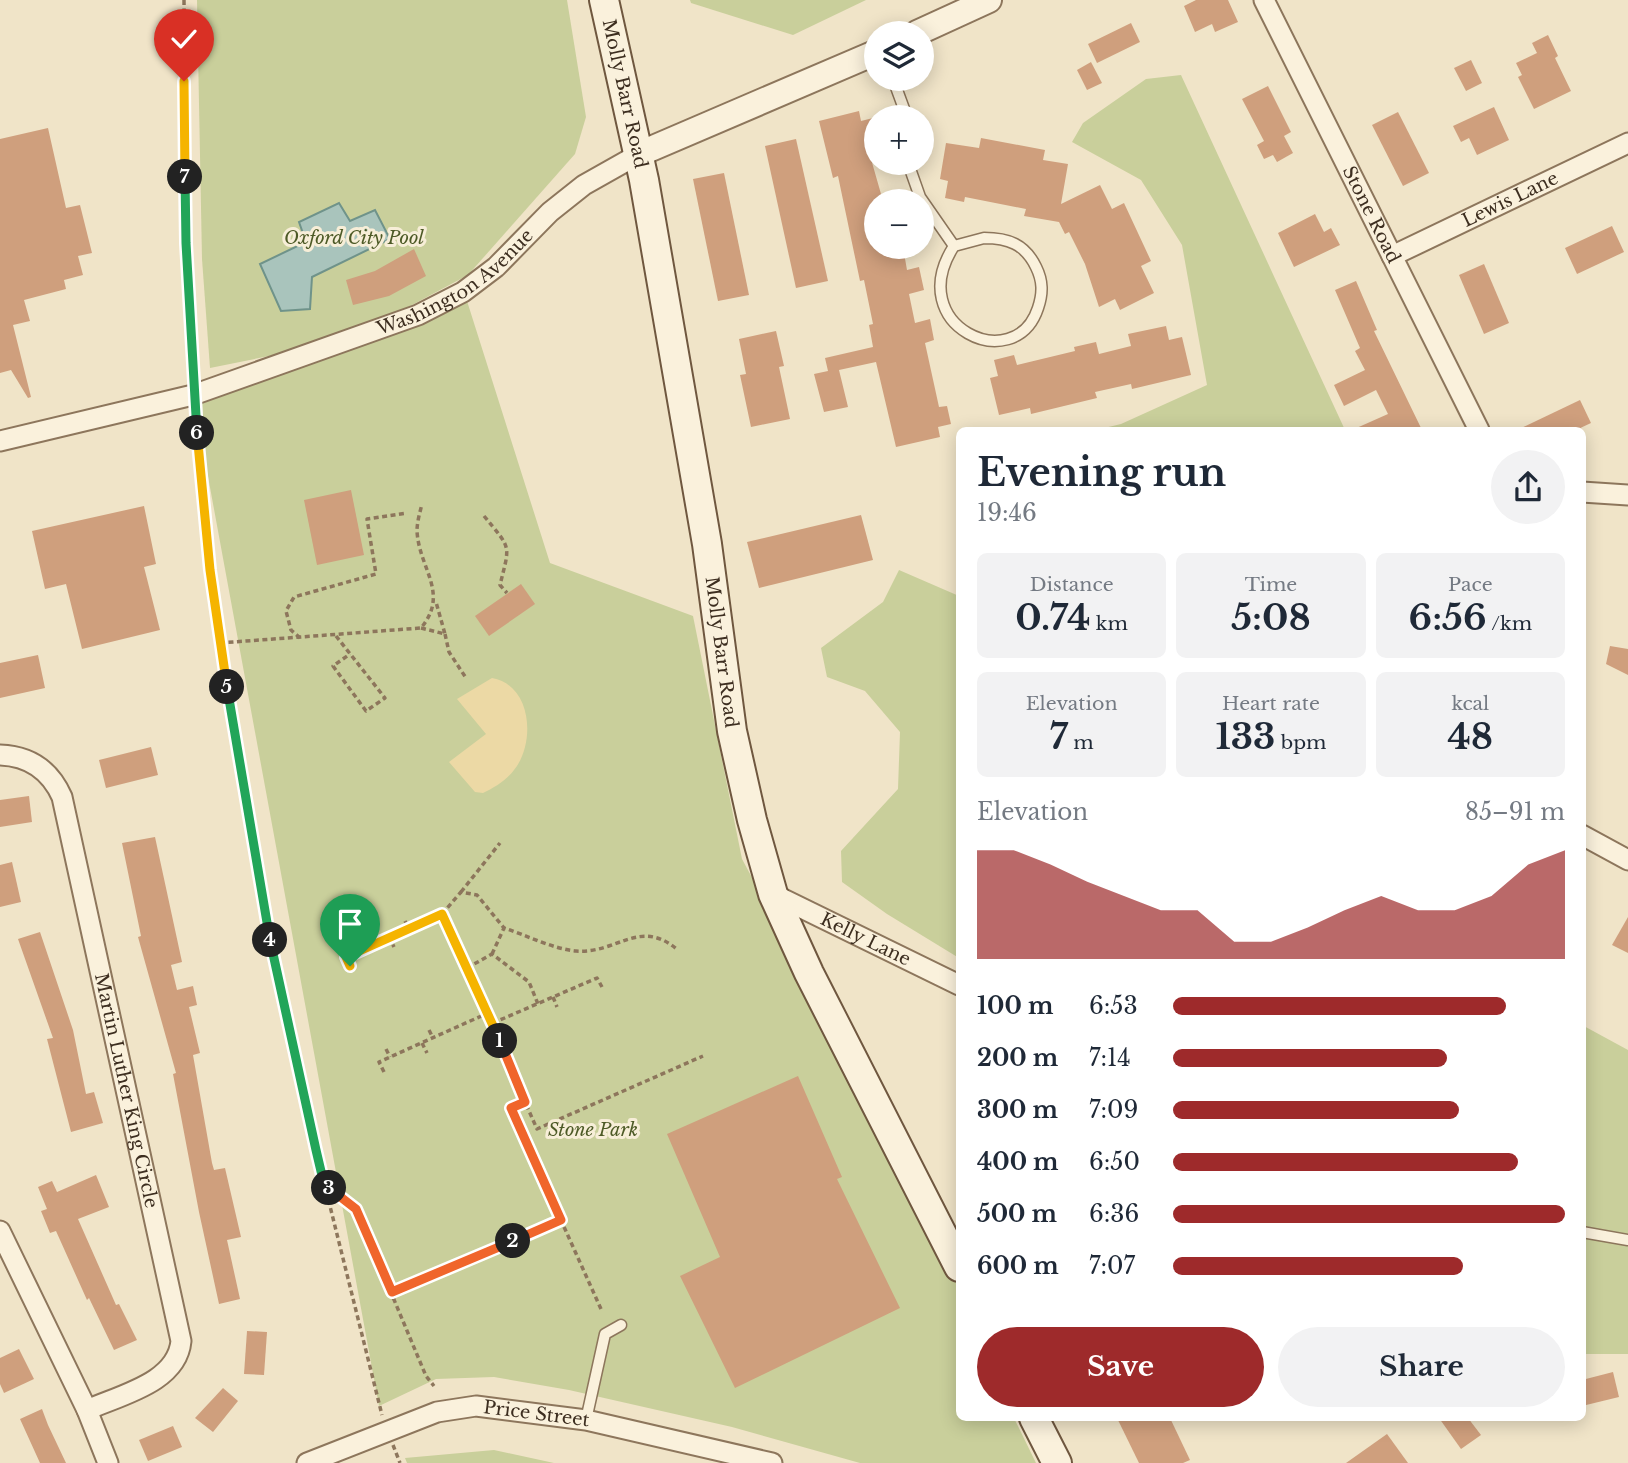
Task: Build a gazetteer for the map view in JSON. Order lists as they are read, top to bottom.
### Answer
{
  "streets": {
    "main road": ["Molly Barr Road"],
    "street": [
      "Lewis Lane",
      "Stone Road",
      "Washington Avenue",
      "Kelly Lane",
      "Martin Luther King Circle",
      "Price Street"
    ]
  },
  "crossings": [
    ["Molly Barr Road", "Washington Avenue"],
    ["Molly Barr Road", "Kelly Lane"],
    ["Lewis Lane", "Stone Road"]
  ],
  "parks": ["Oxford City Pool", "Stone Park"],
  "page": {
    "map_buttons": ["+", "−"],
    "pins": [
      "7",
      "6",
      "5",
      "4",
      "1",
      "3",
      "2"
    ],
    "heading": ["Evening run", "19:46"],
    "stats": [
      ["Distance", "0.74 km"],
      ["Time", "5:08"],
      ["Pace", "6:56 /km"],
      ["Elevation", "7 m"],
      ["Heart rate", "133 bpm"],
      ["kcal", "48"]
    ],
    "chart": ["Elevation", "85–91 m"],
    "list": [
      {
        "name": "100 m",
        "note": "6:53"
      },
      {
        "name": "200 m",
        "note": "7:14"
      },
      {
        "name": "300 m",
        "note": "7:09"
      },
      {
        "name": "400 m",
        "note": "6:50"
      },
      {
        "name": "500 m",
        "note": "6:36"
      },
      {
        "name": "600 m",
        "note": "7:07"
      }
    ],
    "buttons": ["Save", "Share"]
  }
}
